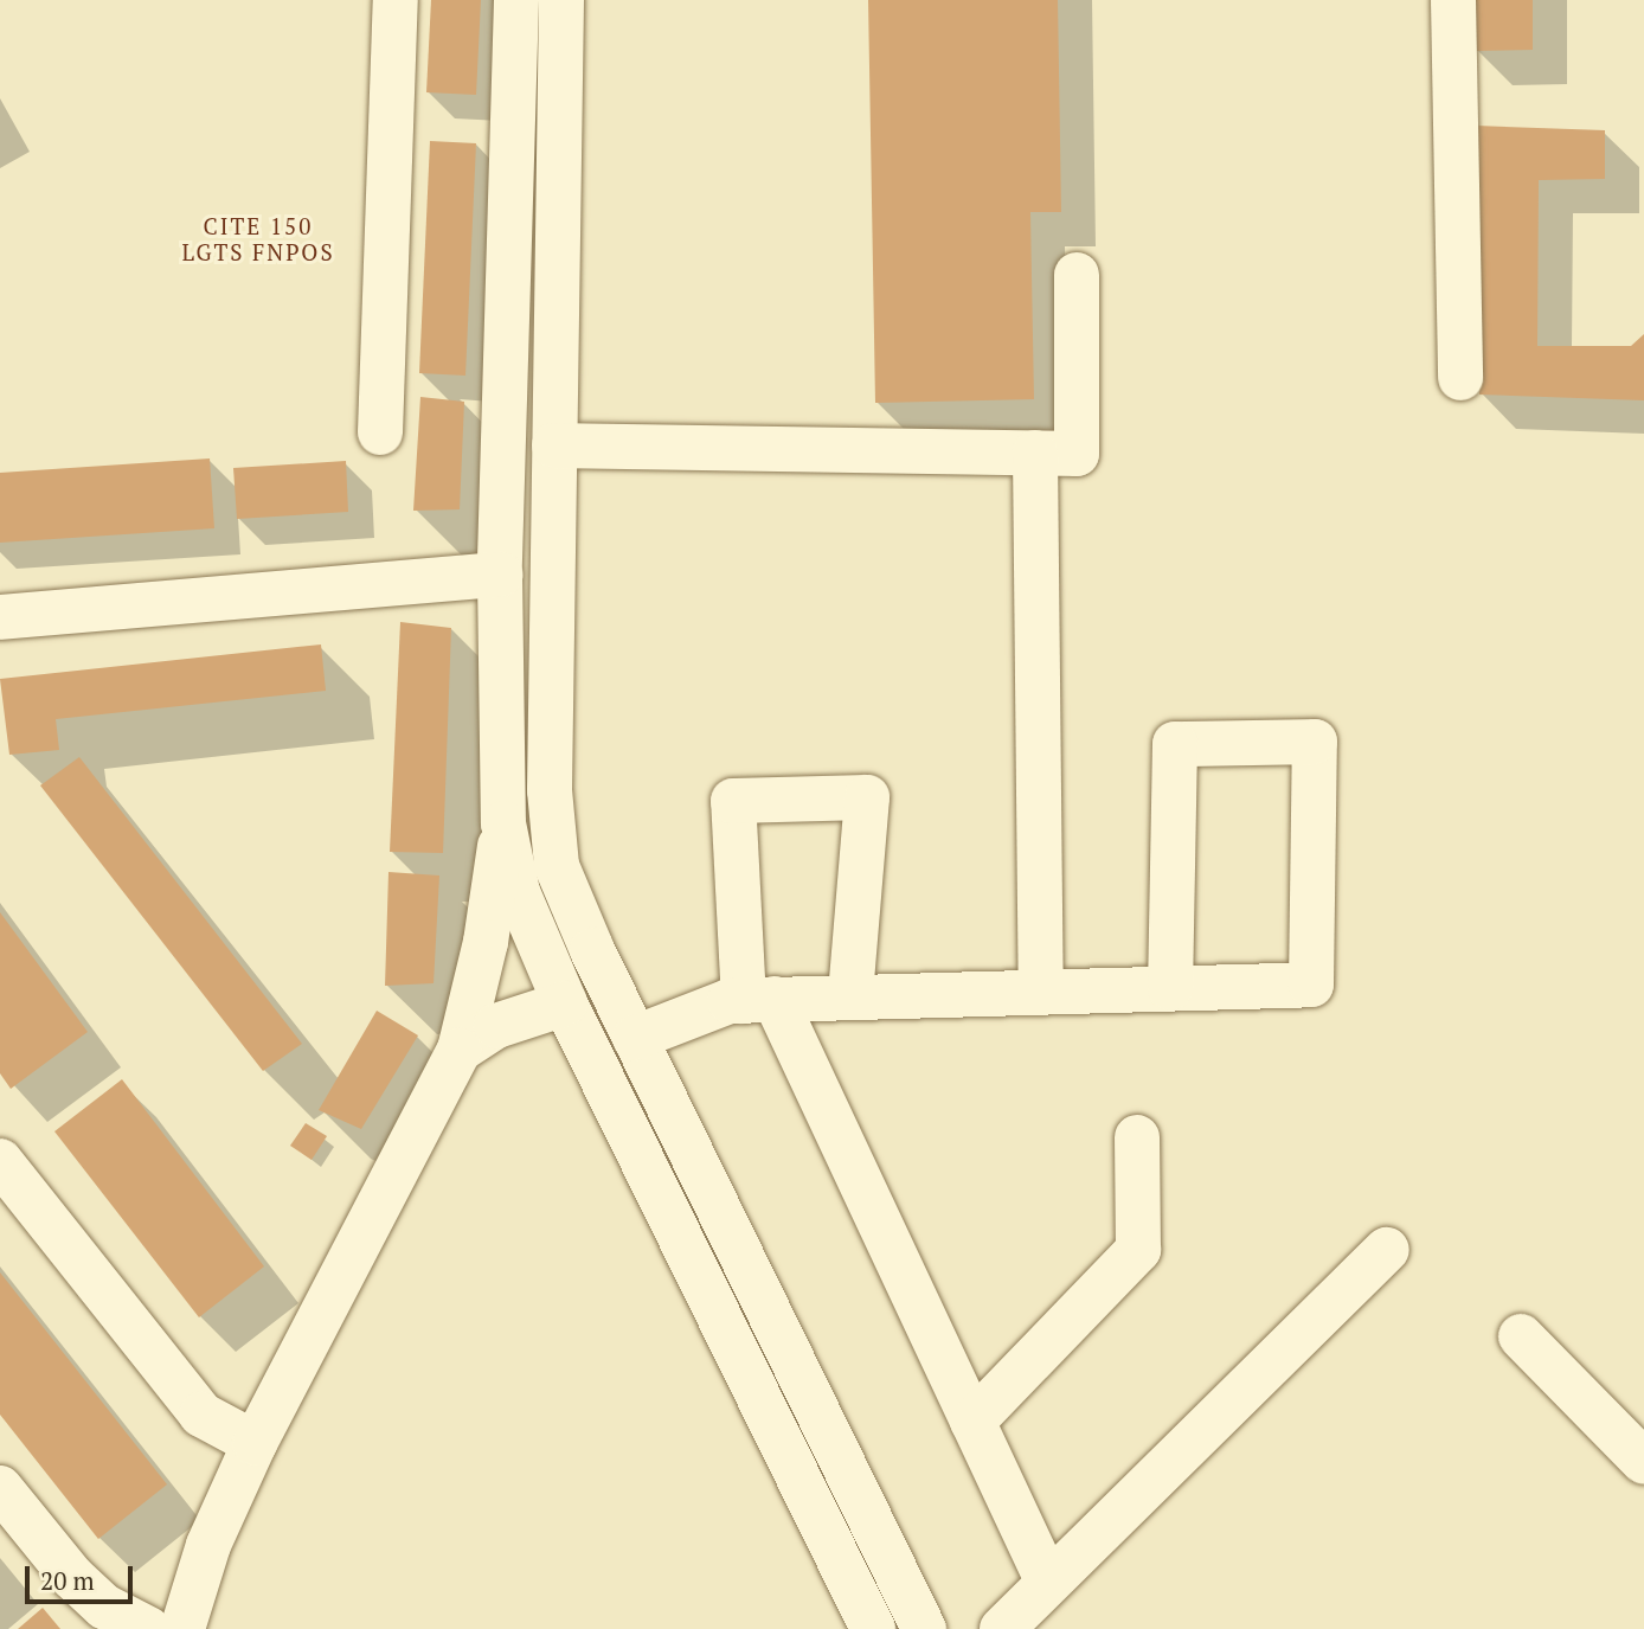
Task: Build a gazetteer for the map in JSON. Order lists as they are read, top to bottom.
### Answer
{
  "districts": ["CITE 150 LGTS FNPOS"],
  "scale_bar": "20 m"
}
